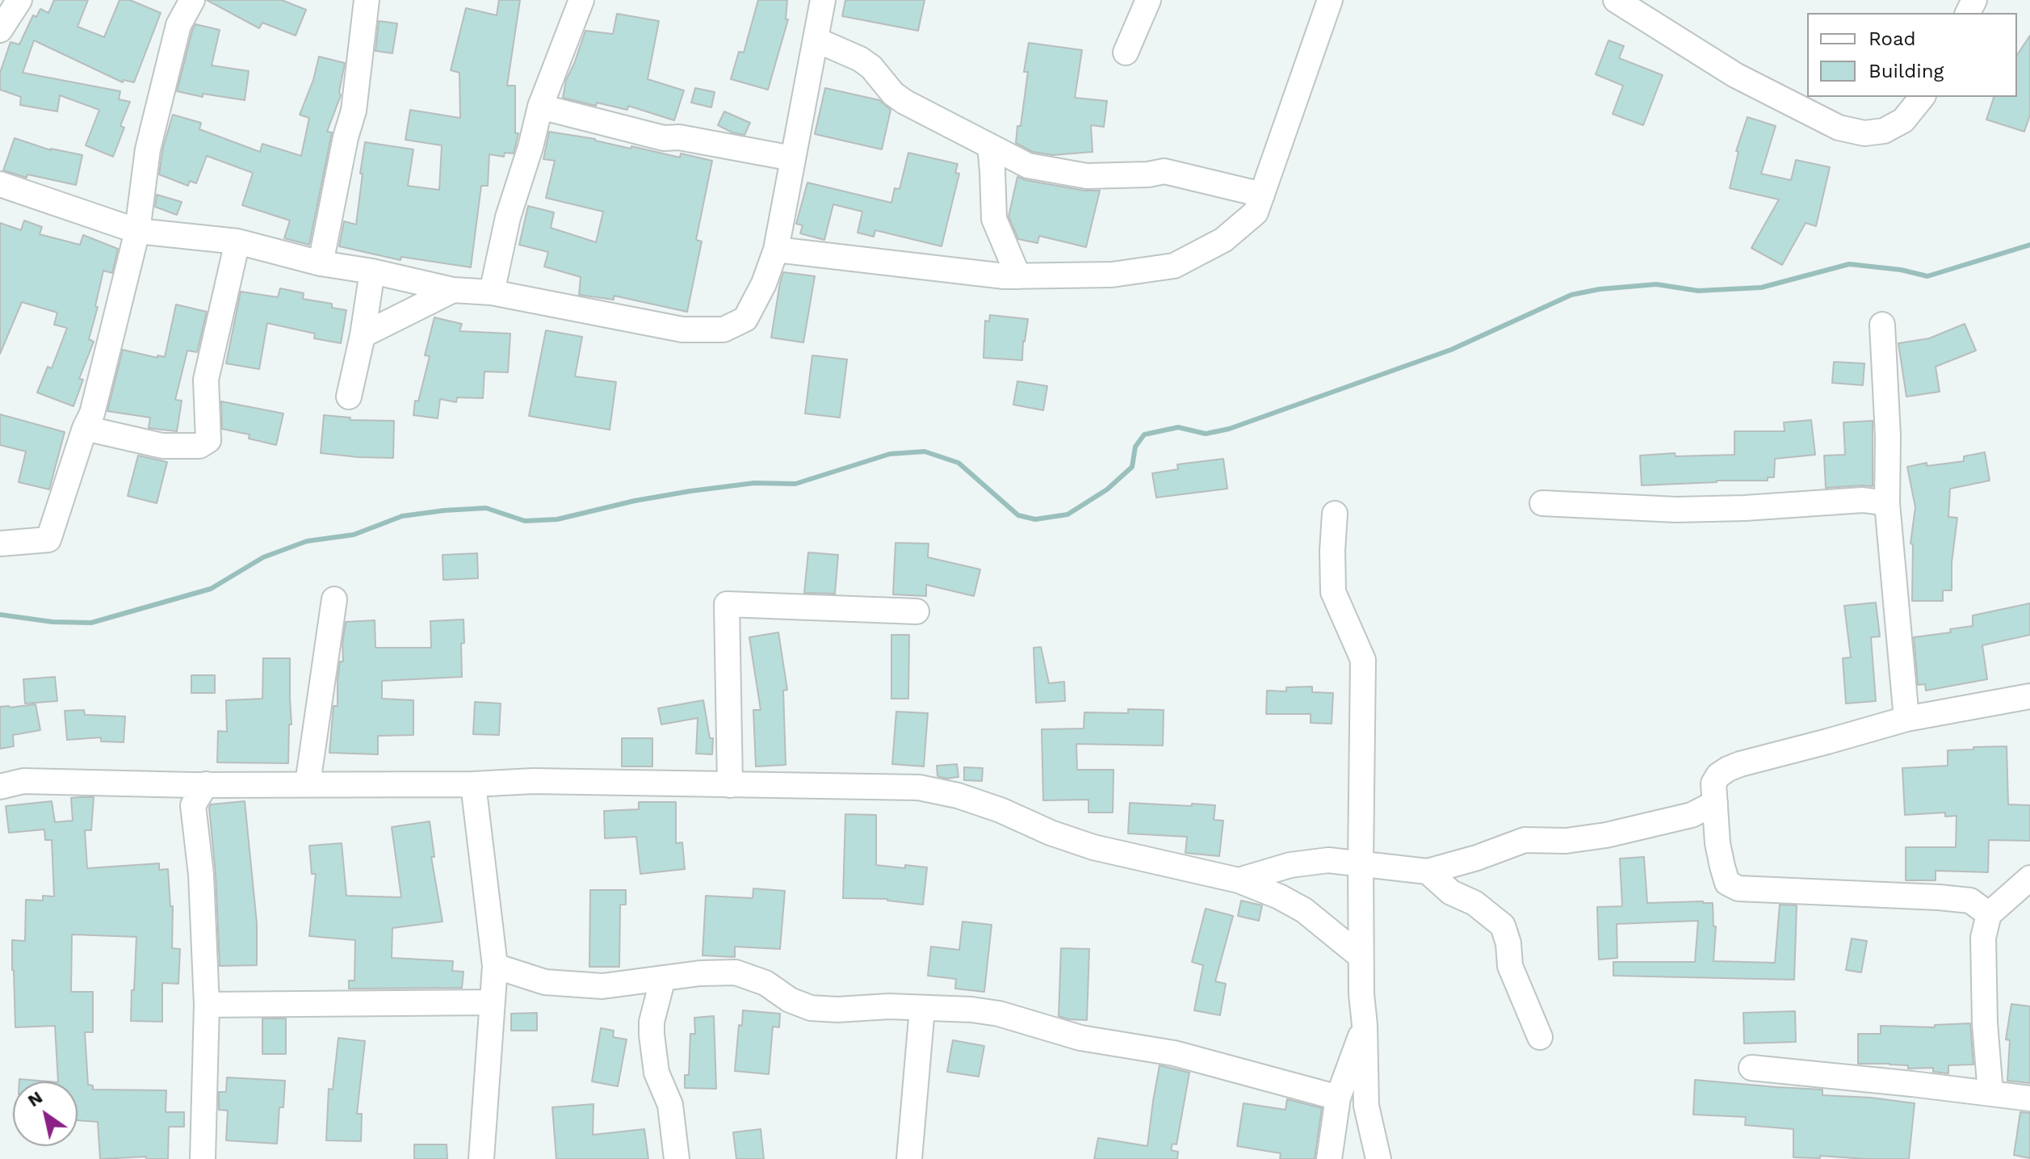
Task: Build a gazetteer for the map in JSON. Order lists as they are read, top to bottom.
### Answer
{
  "legend": ["Road", "Building"],
  "north": "top left"
}
